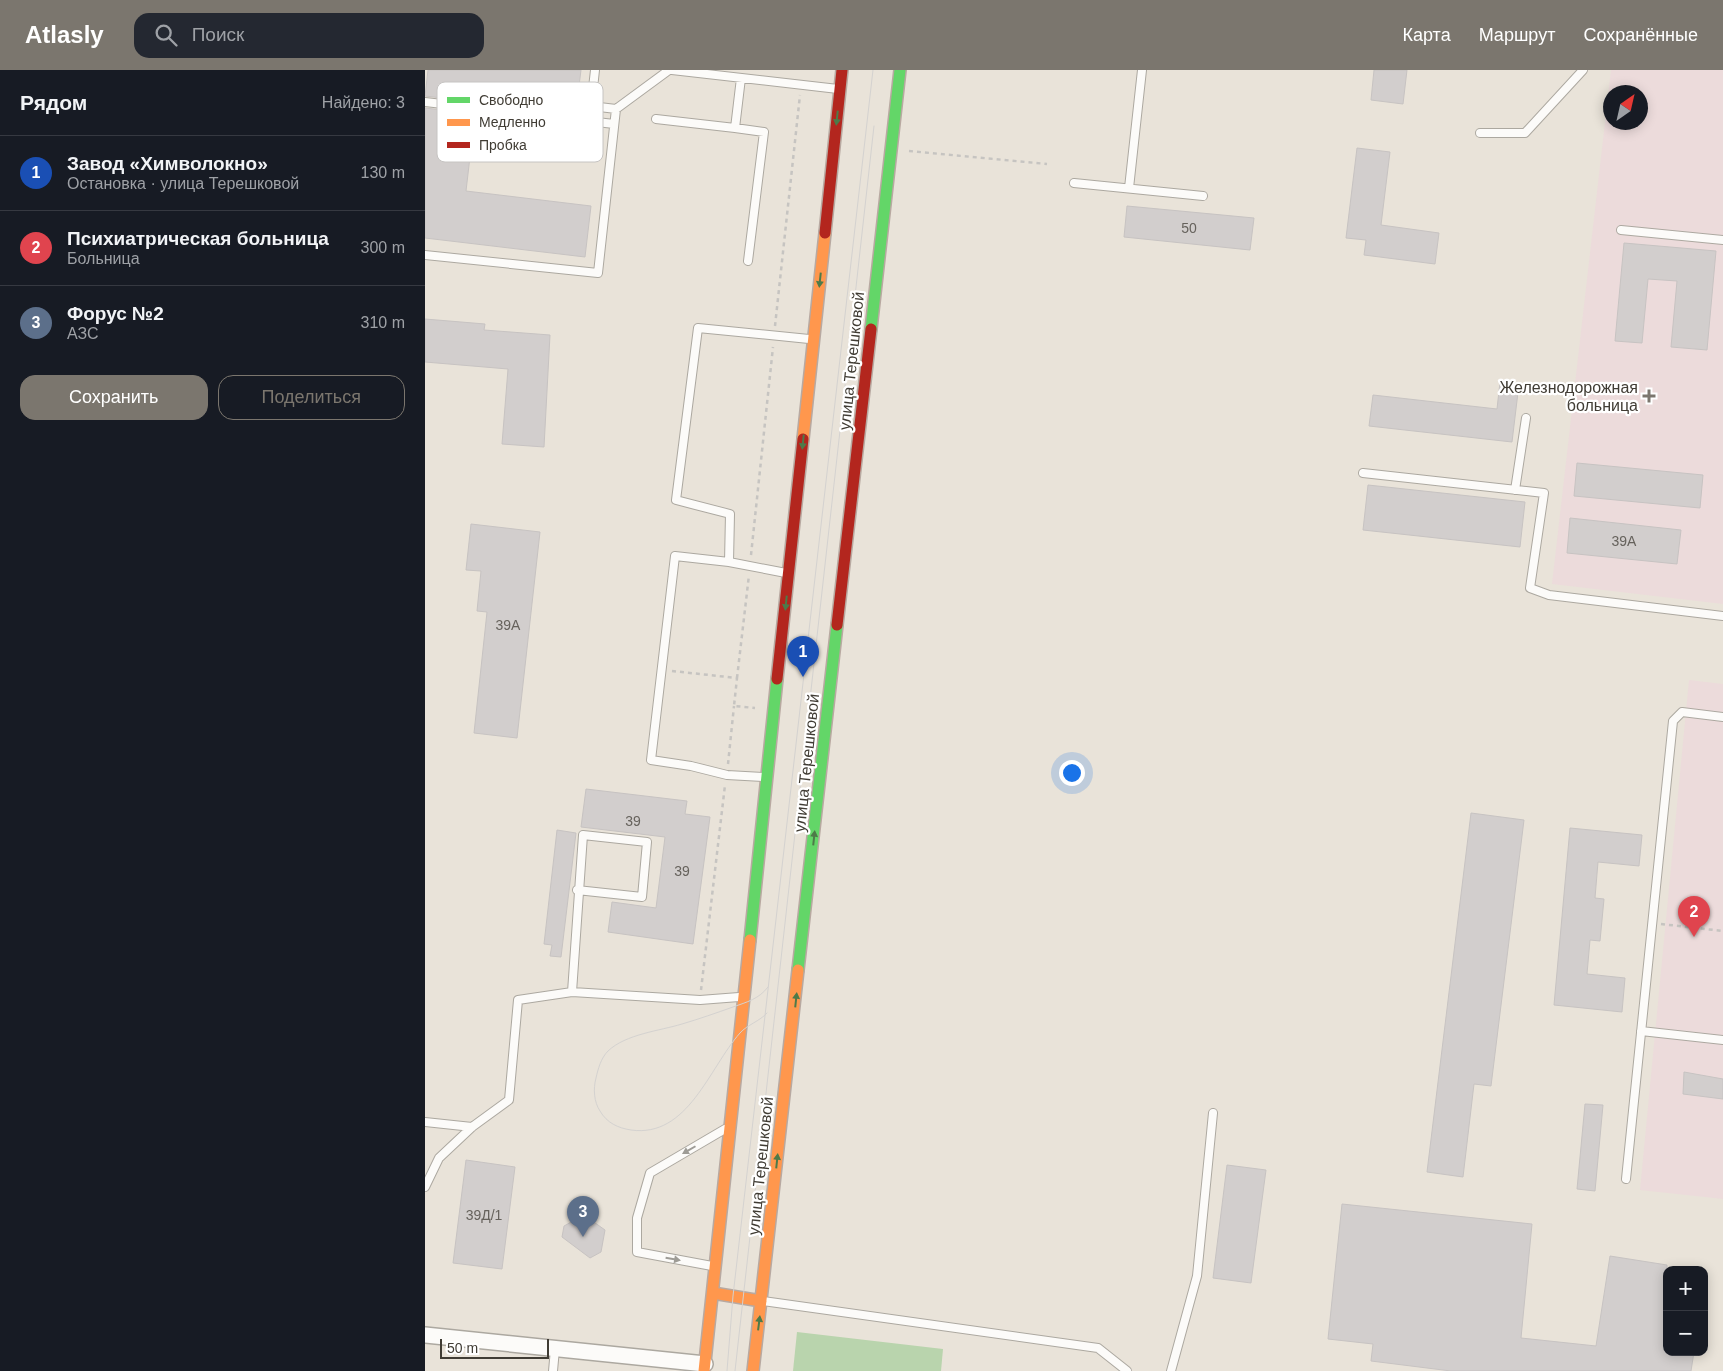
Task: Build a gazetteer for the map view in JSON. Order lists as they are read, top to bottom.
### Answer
{
  "streets": {
    "main road": ["улица Терешковой"]
  },
  "places": {
    "health": ["Железнодорожная больница"]
  },
  "house_numbers": [
    "50",
    "39А",
    "39А",
    "39",
    "39",
    "39Д/1"
  ],
  "legend": ["Свободно", "Медленно", "Пробка"],
  "scale_bar": "50 m",
  "north": "top right",
  "page": {
    "header": "Atlasly",
    "search": "Поиск",
    "nav": ["Карта", "Маршрут", "Сохранённые"],
    "heading": ["Рядом", "Найдено: 3"],
    "list": [
      {
        "mark": "1",
        "name": "Завод «Химволокно»",
        "note": "Остановка · улица Терешковой",
        "value": "130 m"
      },
      {
        "mark": "2",
        "name": "Психиатрическая больница",
        "note": "Больница",
        "value": "300 m"
      },
      {
        "mark": "3",
        "name": "Форус №2",
        "note": "АЗС",
        "value": "310 m"
      }
    ],
    "buttons": ["Сохранить", "Поделиться"],
    "pins": ["1", "2", "3"],
    "map_buttons": ["+", "−"],
    "scale": "50 m"
  }
}
